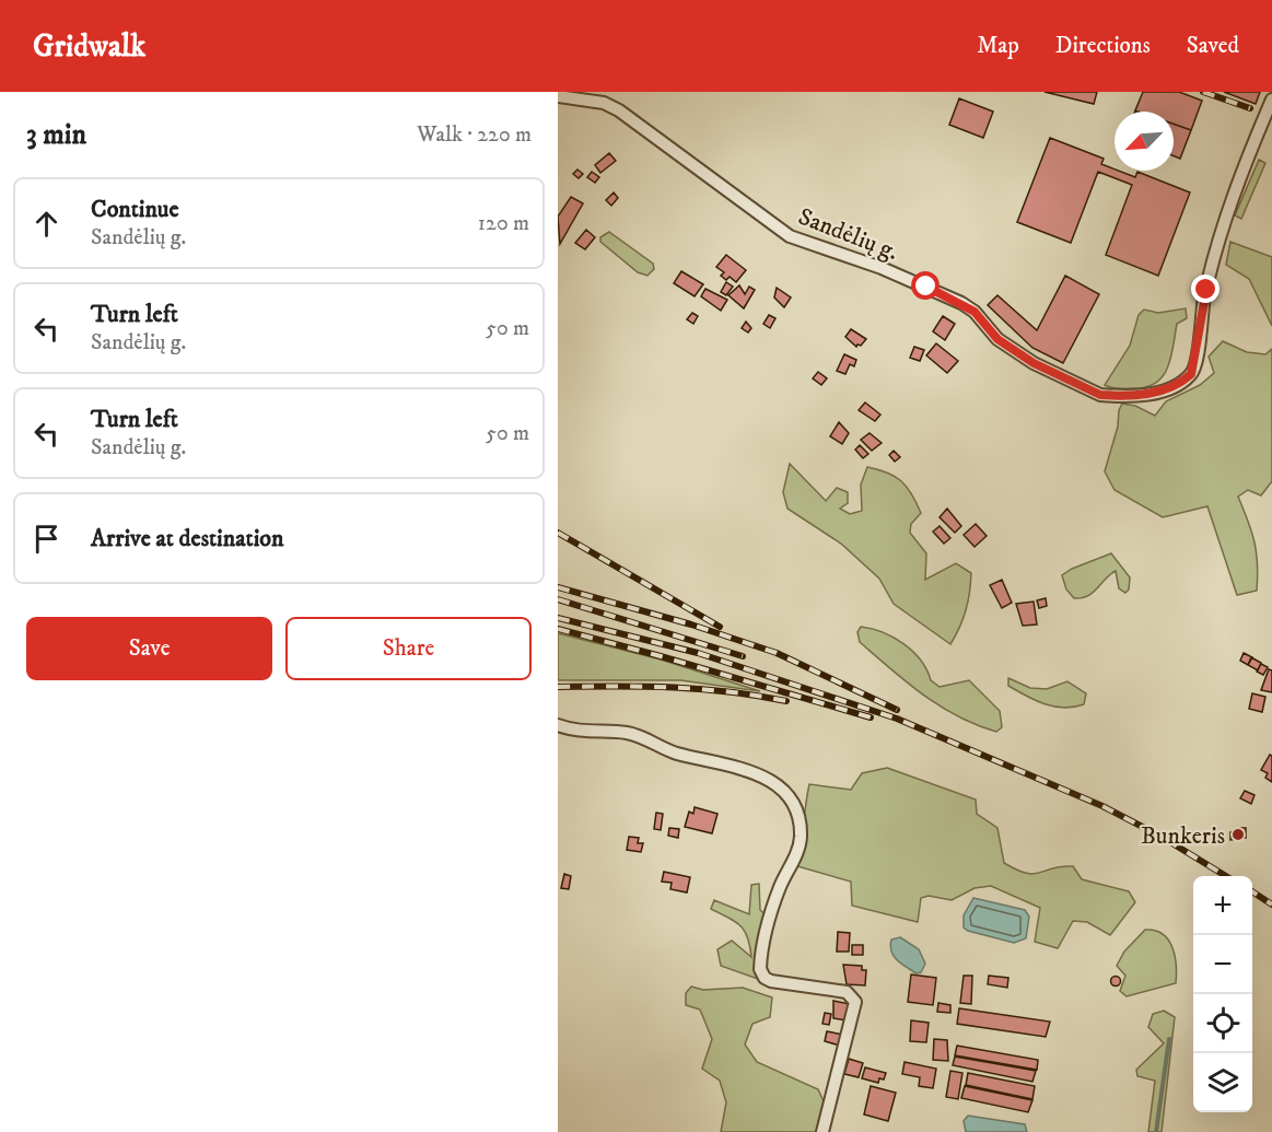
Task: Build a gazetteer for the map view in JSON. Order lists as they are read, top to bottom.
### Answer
{
  "streets": {
    "street": ["Sandėlių g."]
  },
  "places": ["Bunkeris"],
  "north": "bottom left",
  "page": {
    "header": "Gridwalk",
    "nav": ["Map", "Directions", "Saved"],
    "heading": ["3 min", "Walk · 220 m"],
    "list": [
      ["Continue", "Sandėlių g.", "120 m"],
      ["Turn left", "Sandėlių g.", "50 m"],
      ["Turn left", "Sandėlių g.", "50 m"],
      "Arrive at destination"
    ],
    "buttons": ["Save", "Share"],
    "map_buttons": ["+", "−"]
  }
}
